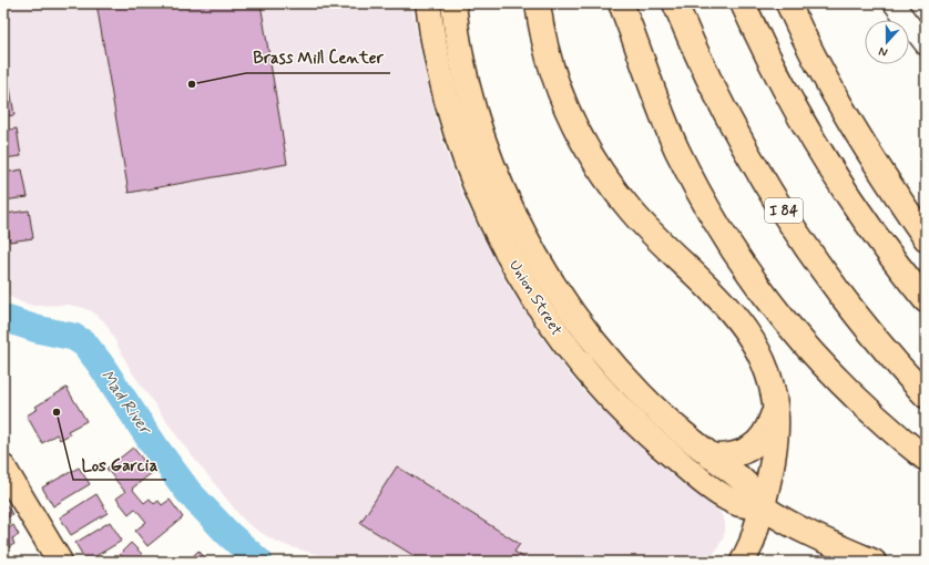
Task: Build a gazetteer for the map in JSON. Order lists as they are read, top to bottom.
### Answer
{
  "streets": {
    "main road": ["I 84", "Union Street"]
  },
  "water": ["Mad River"],
  "places": ["Brass Mill Center", "Los Garcia"],
  "north": "bottom"
}
